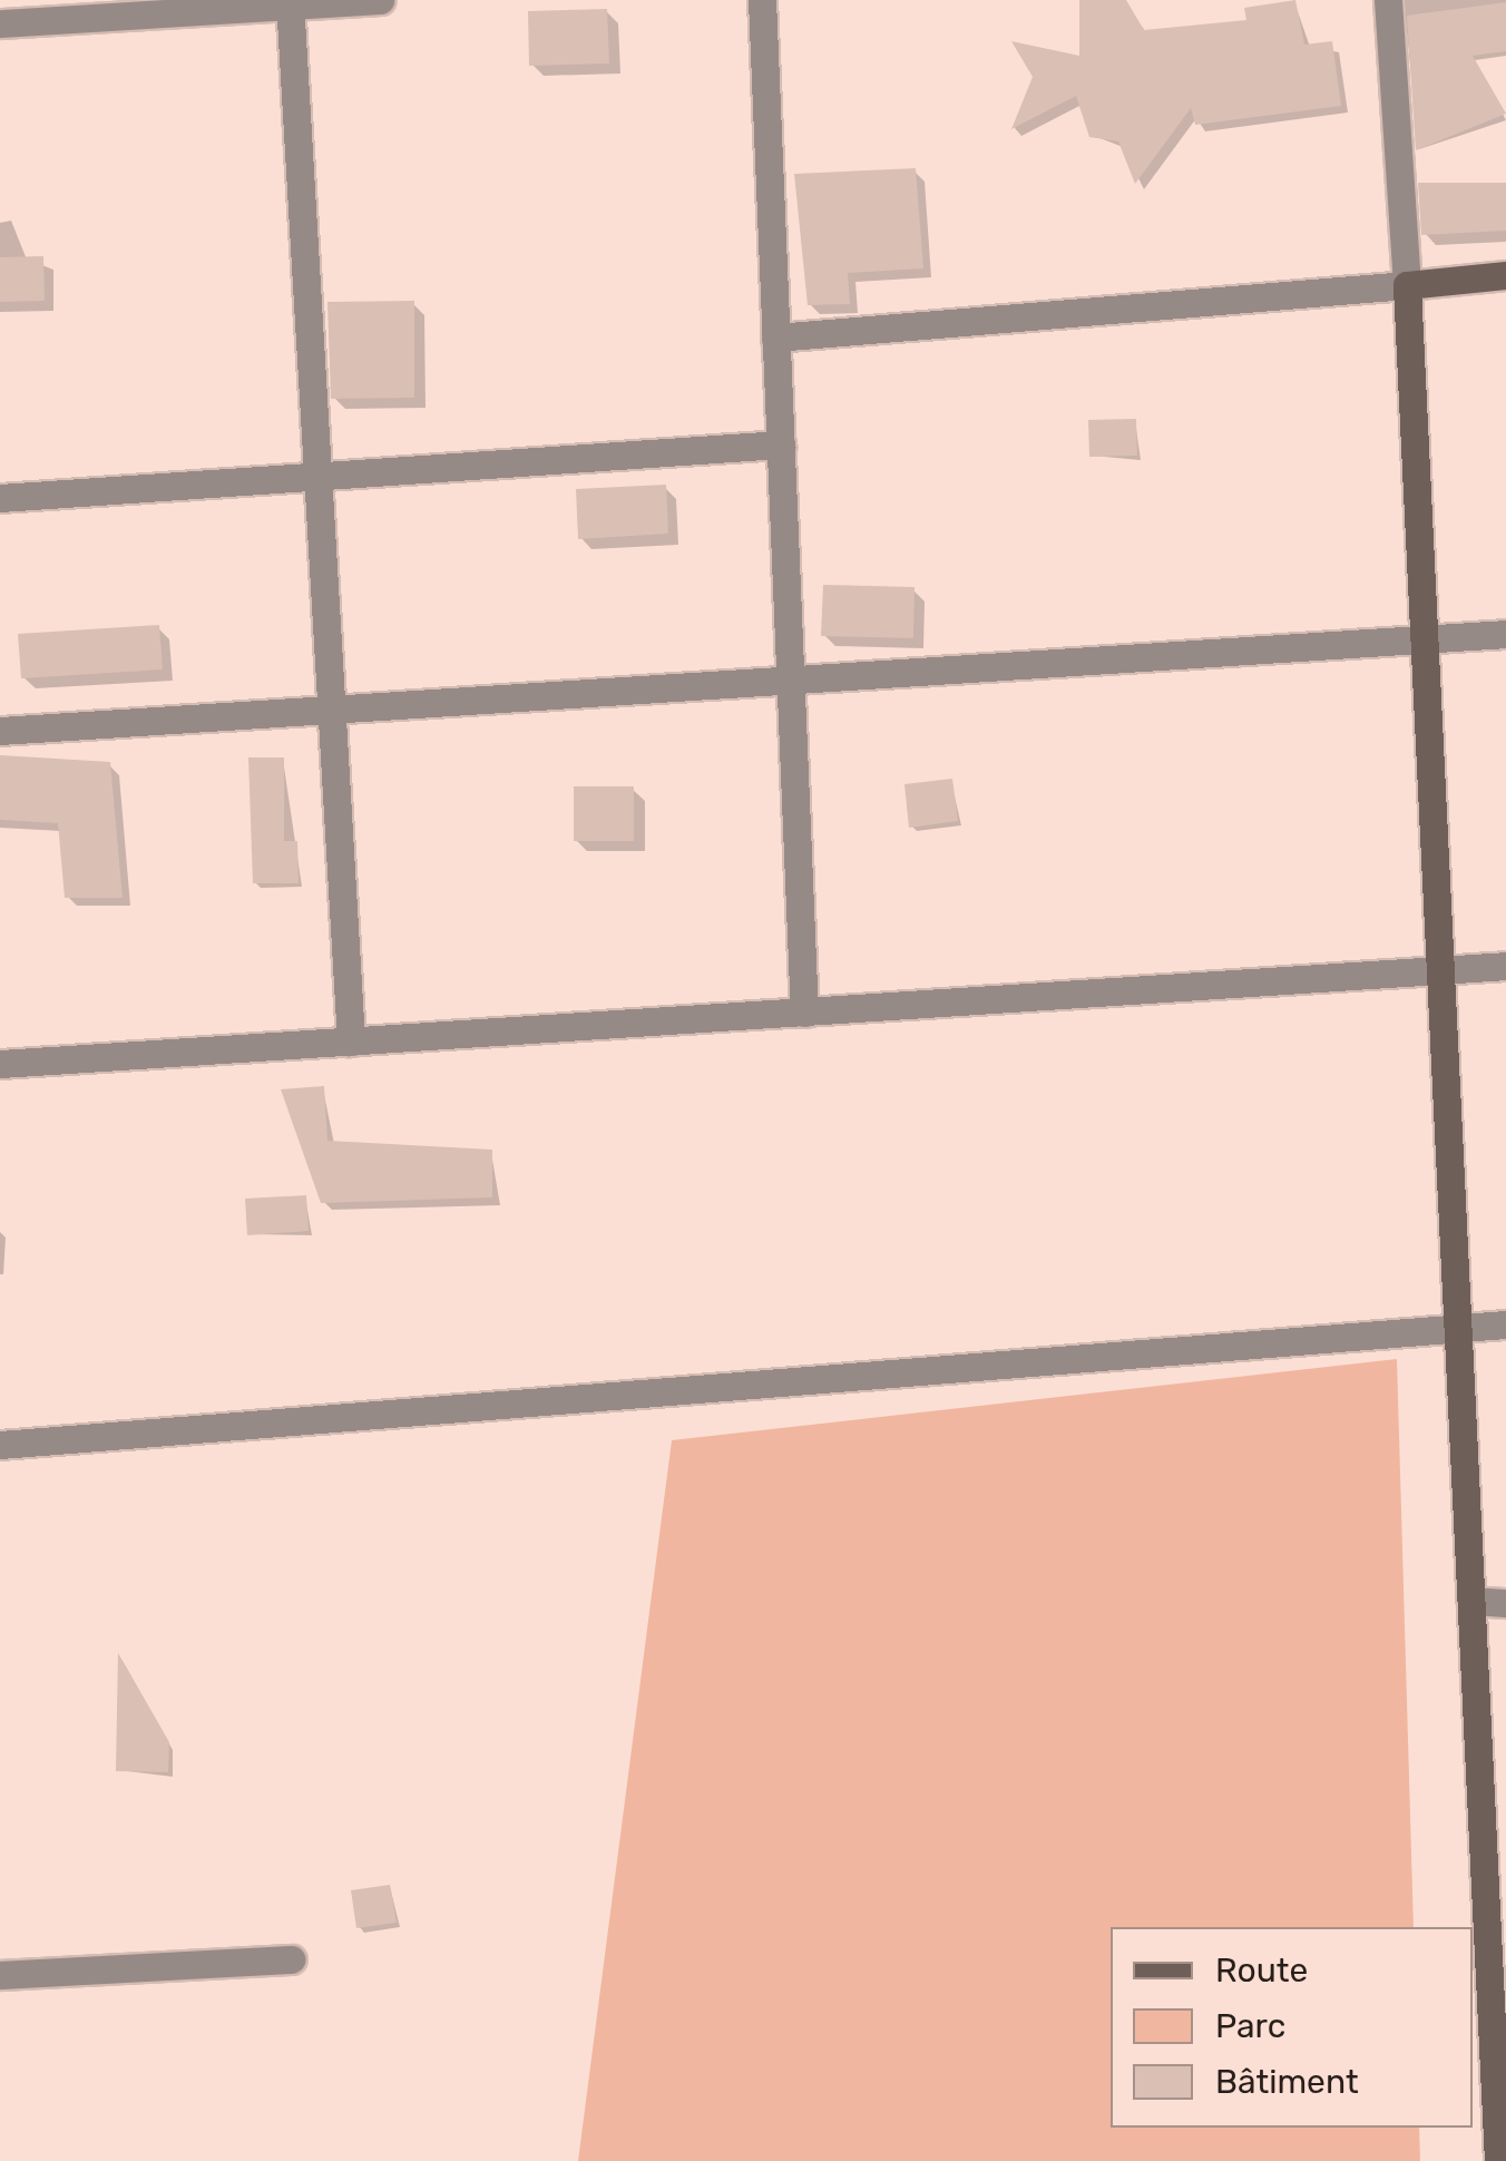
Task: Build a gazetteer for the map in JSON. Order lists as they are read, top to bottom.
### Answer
{
  "legend": ["Route", "Parc", "Bâtiment"]
}
